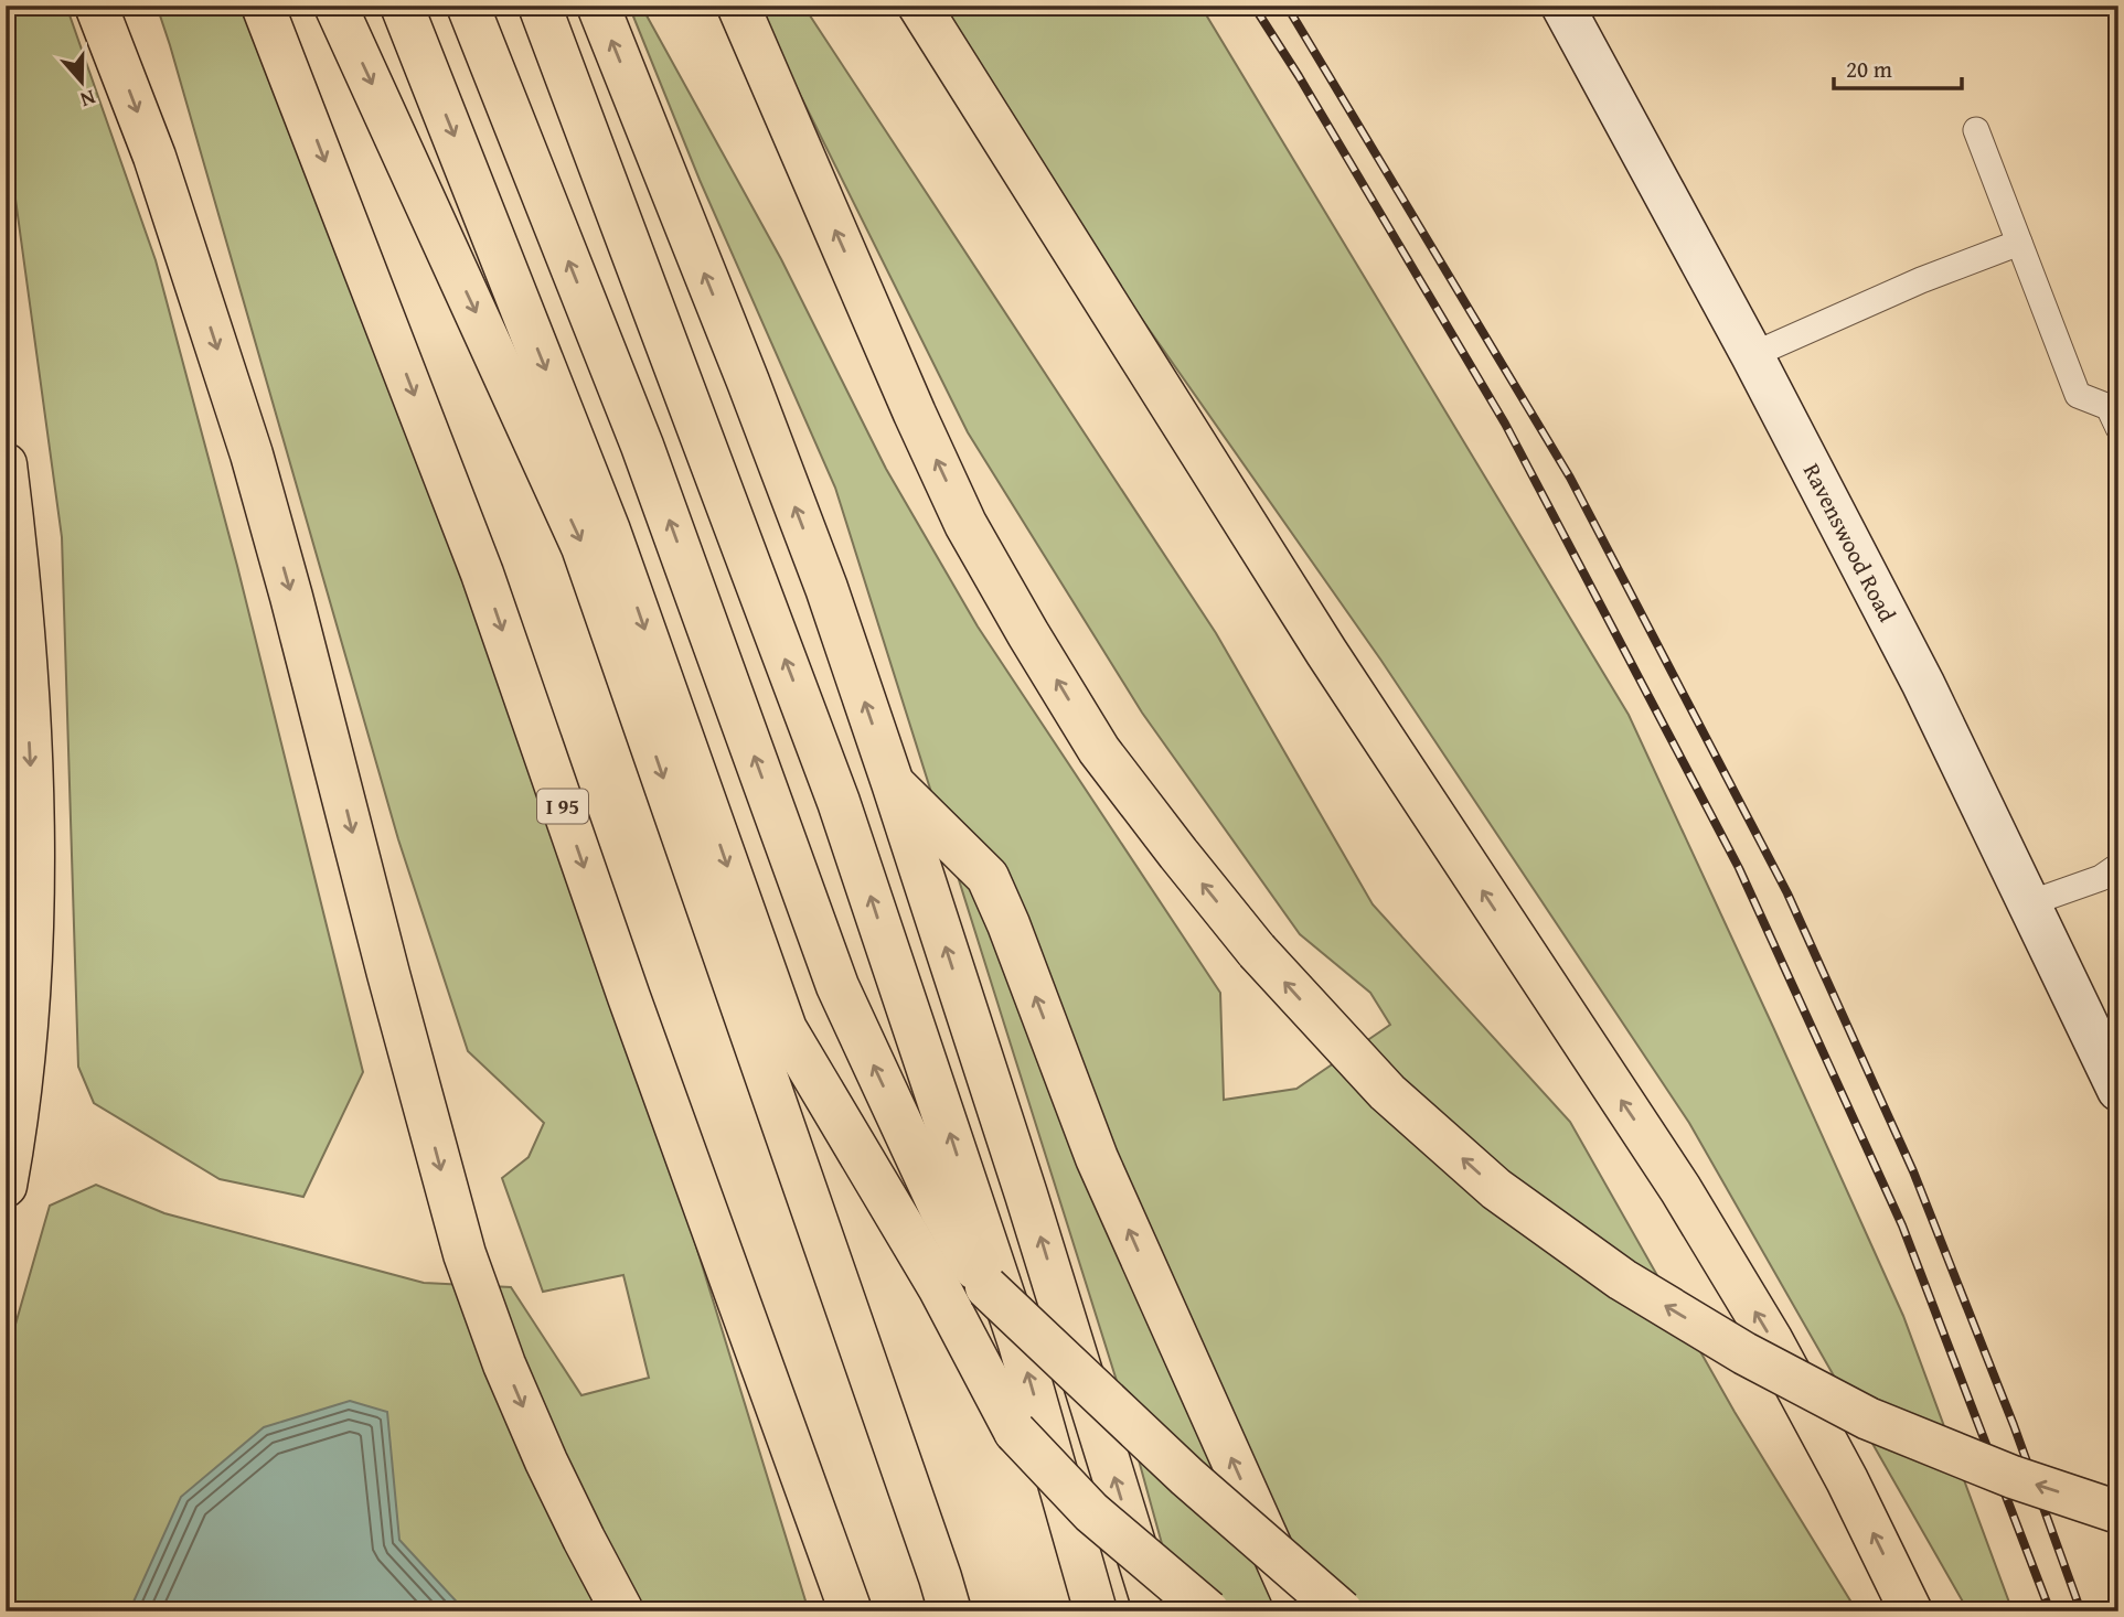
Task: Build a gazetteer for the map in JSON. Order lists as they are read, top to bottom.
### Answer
{
  "streets": {
    "highway": ["I 95"],
    "street": ["Ravenswood Road"]
  },
  "scale_bar": "20 m",
  "north": "bottom"
}
